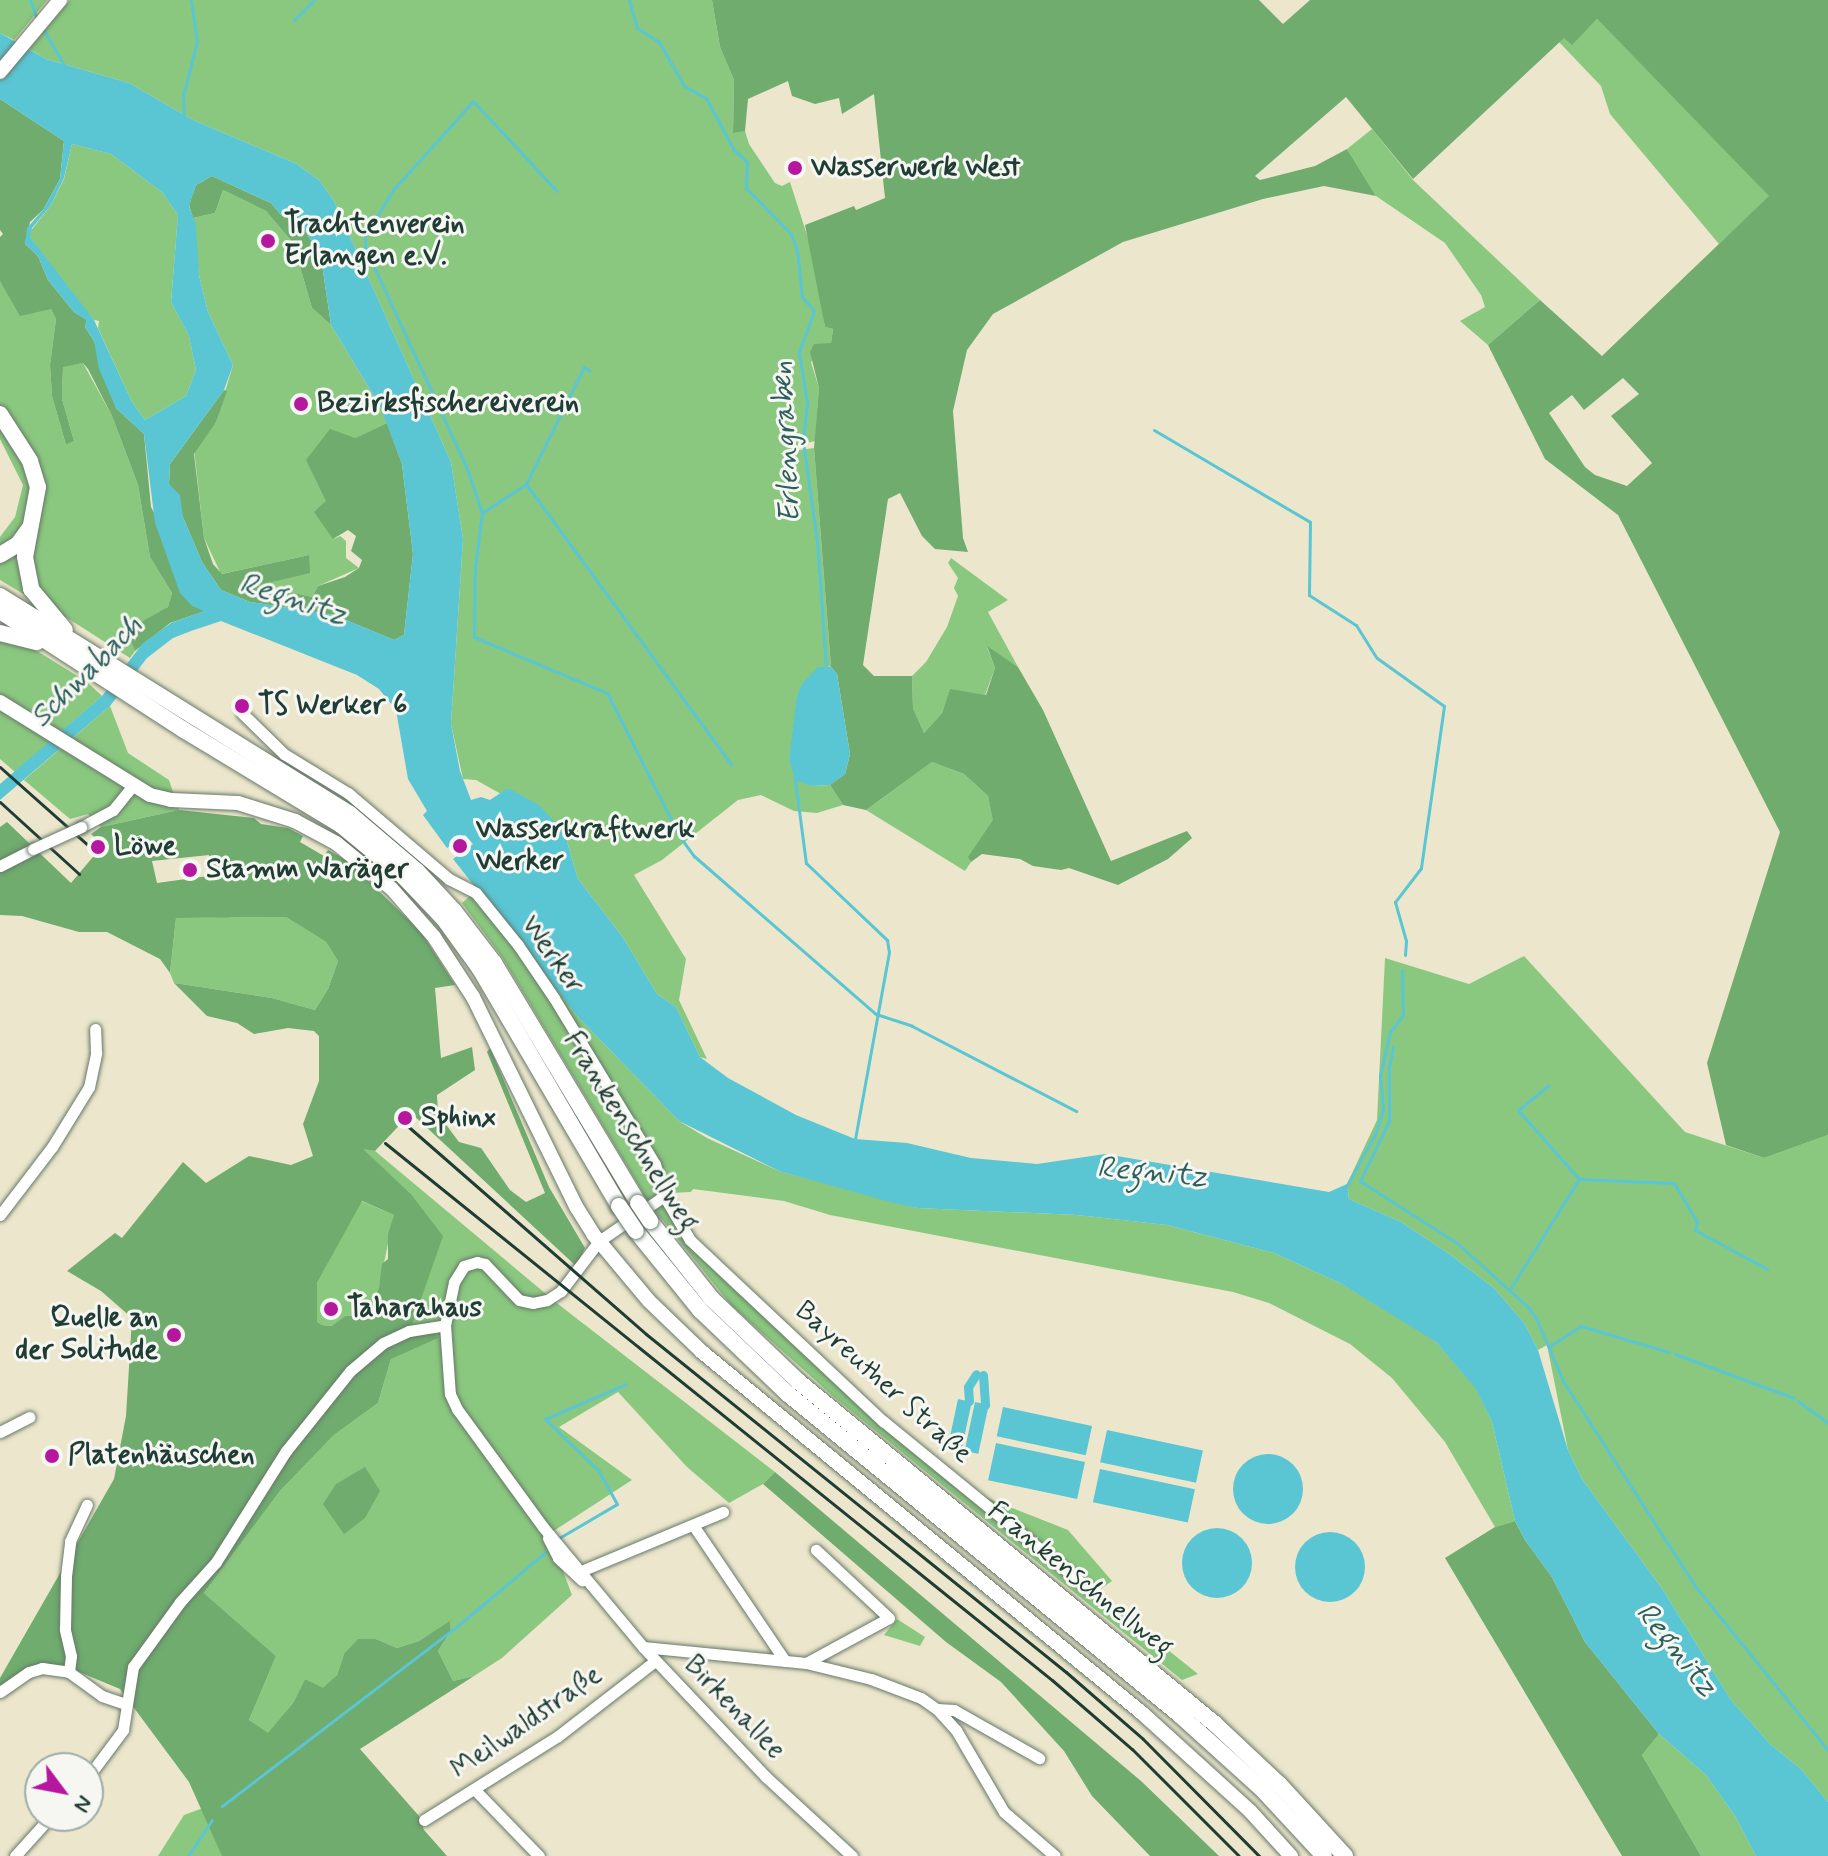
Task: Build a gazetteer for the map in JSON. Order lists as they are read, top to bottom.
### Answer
{
  "streets": {
    "highway": ["Frankenschnellweg"],
    "street": [
      "Werker",
      "Bayreuther Straße",
      "Birkenallee",
      "Meilwaldstraße"
    ]
  },
  "crossings": [
    ["Werker", "Bayreuther Straße"],
    ["Birkenallee", "Meilwaldstraße"]
  ],
  "water": ["Erlengraben", "Regnitz", "Schwabach"],
  "places": [
    "Wasserwerk West",
    "Trachtenverein Erlangen e.V.",
    "Bezirksfischereiverein",
    "TS Werker 6",
    "Wasserkraftwerk Werker",
    "Löwe",
    "Stamm Waräger",
    "Sphinx",
    "Taharahaus",
    "Quelle an der Solitude",
    "Platenhäuschen"
  ],
  "north": "bottom right"
}
